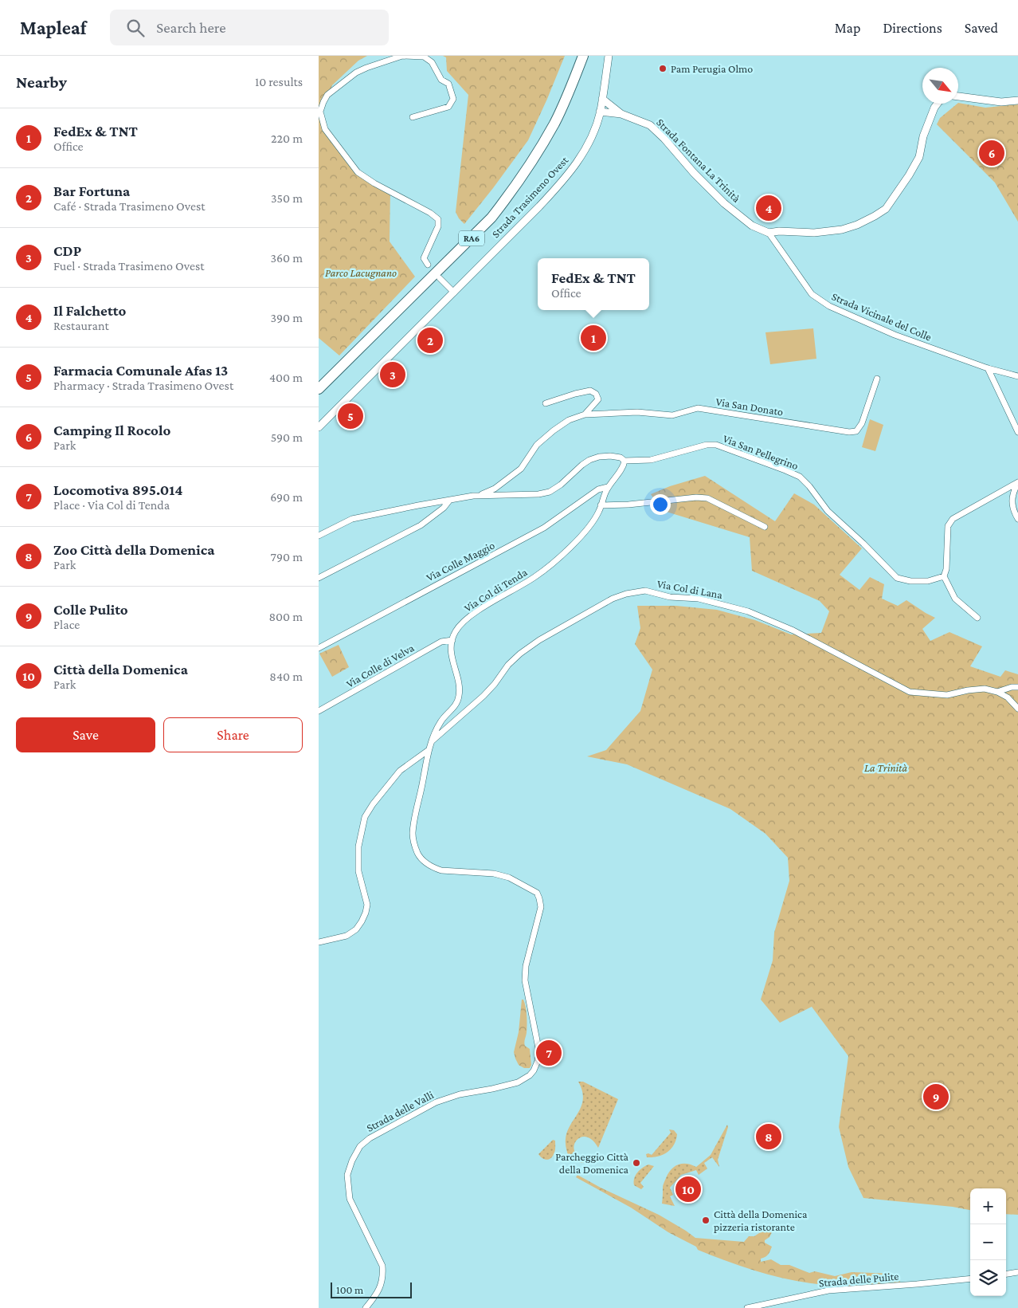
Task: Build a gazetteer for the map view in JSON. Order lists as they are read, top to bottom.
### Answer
{
  "streets": {
    "highway": ["RA6"],
    "street": [
      "Strada Fontana La Trinità",
      "Strada Trasimeno Ovest",
      "Strada Vicinale del Colle",
      "Via San Donato",
      "Via San Pellegrino",
      "Via Colle Maggio",
      "Via Col di Lana",
      "Via Col di Tenda",
      "Via Colle di Velva",
      "Strada delle Valli",
      "Strada delle Pulite"
    ]
  },
  "crossings": [
    ["Strada Fontana La Trinità", "Strada Vicinale del Colle"],
    ["Via San Pellegrino", "Via Col di Tenda"],
    ["Via Colle Maggio", "Via Col di Tenda"],
    ["Via Col di Tenda", "Via Colle di Velva"]
  ],
  "parks": ["Parco Lacugnano", "La Trinità"],
  "places": ["Pam Perugia Olmo", "Parcheggio Città della Domenica", "Città della Domenica pizzeria ristorante"],
  "scale_bar": "100 m",
  "north": "bottom right",
  "page": {
    "header": "Mapleaf",
    "search": "Search here",
    "nav": ["Map", "Directions", "Saved"],
    "heading": ["Nearby", "10 results"],
    "list": [
      {
        "mark": "1",
        "name": "FedEx & TNT",
        "note": "Office",
        "value": "220 m"
      },
      {
        "mark": "2",
        "name": "Bar Fortuna",
        "note": "Café · Strada Trasimeno Ovest",
        "value": "350 m"
      },
      {
        "mark": "3",
        "name": "CDP",
        "note": "Fuel · Strada Trasimeno Ovest",
        "value": "360 m"
      },
      {
        "mark": "4",
        "name": "Il Falchetto",
        "note": "Restaurant",
        "value": "390 m"
      },
      {
        "mark": "5",
        "name": "Farmacia Comunale Afas 13",
        "note": "Pharmacy · Strada Trasimeno Ovest",
        "value": "400 m"
      },
      {
        "mark": "6",
        "name": "Camping Il Rocolo",
        "note": "Park",
        "value": "590 m"
      },
      {
        "mark": "7",
        "name": "Locomotiva 895.014",
        "note": "Place · Via Col di Tenda",
        "value": "690 m"
      },
      {
        "mark": "8",
        "name": "Zoo Città della Domenica",
        "note": "Park",
        "value": "790 m"
      },
      {
        "mark": "9",
        "name": "Colle Pulito",
        "note": "Place",
        "value": "800 m"
      },
      {
        "mark": "10",
        "name": "Città della Domenica",
        "note": "Park",
        "value": "840 m"
      }
    ],
    "pins": [
      "6",
      "4",
      "1",
      "2",
      "3",
      "5",
      "7",
      "9",
      "8",
      "10"
    ],
    "popup": ["FedEx & TNT", "Office"],
    "buttons": ["Save", "Share"],
    "map_buttons": ["+", "−"],
    "scale": "100 m"
  }
}
